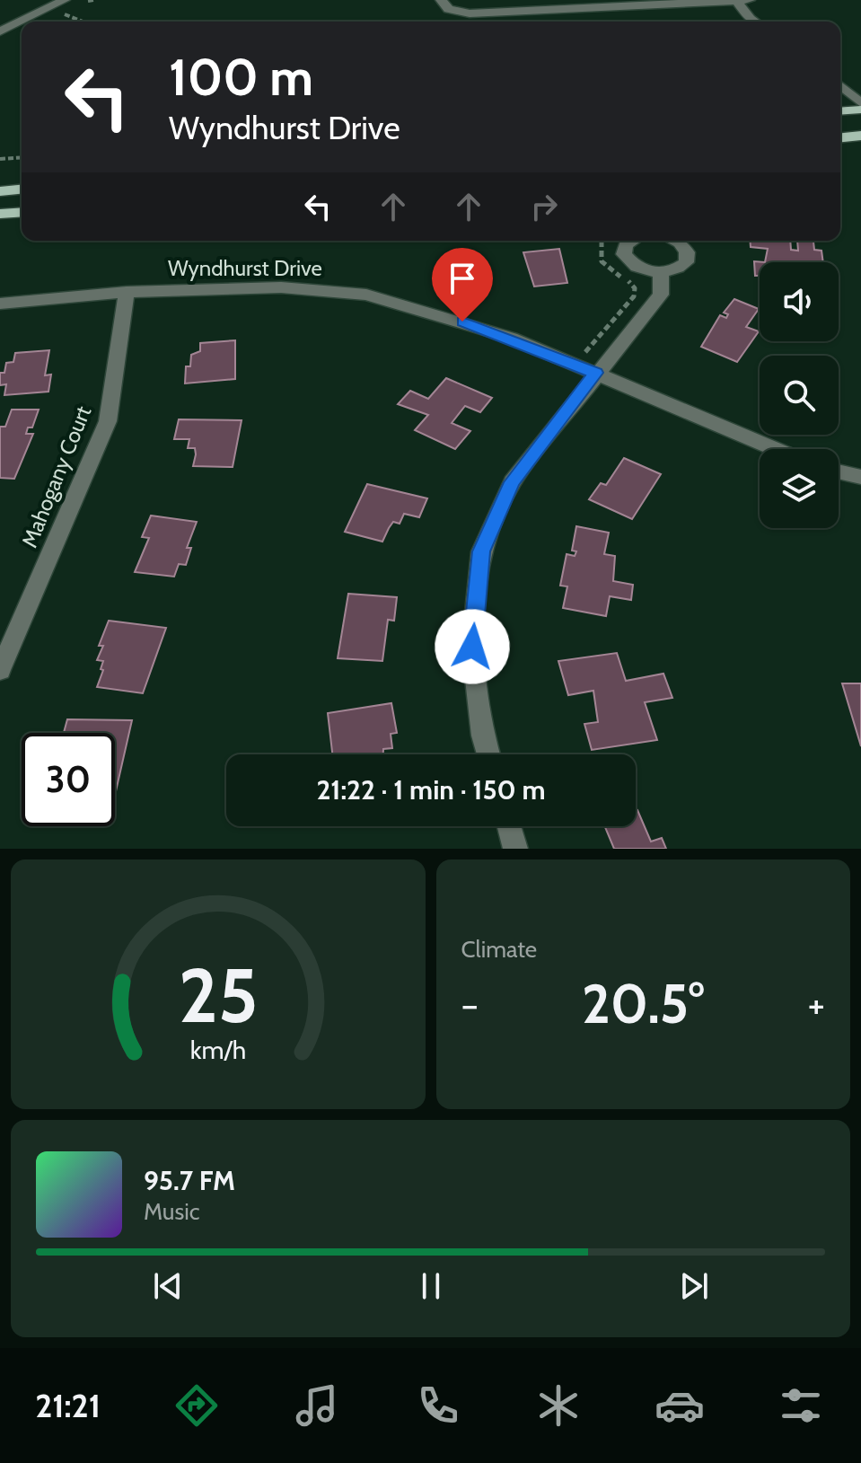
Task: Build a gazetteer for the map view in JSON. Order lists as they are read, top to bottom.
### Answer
{
  "streets": {
    "street": ["Wyndhurst Drive", "Mahogany Court"]
  },
  "crossings": [
    ["Wyndhurst Drive", "Mahogany Court"]
  ],
  "page": {
    "turn": ["100 m", "Wyndhurst Drive"],
    "limit": "30",
    "trip": "21:22 · 1 min · 150 m",
    "tile": "Climate",
    "heat": ["−", "20.5°", "+"],
    "song": ["95.7 FM", "Music"],
    "tabs": "21:21",
    "gauge": ["25", "km/h"]
  }
}
